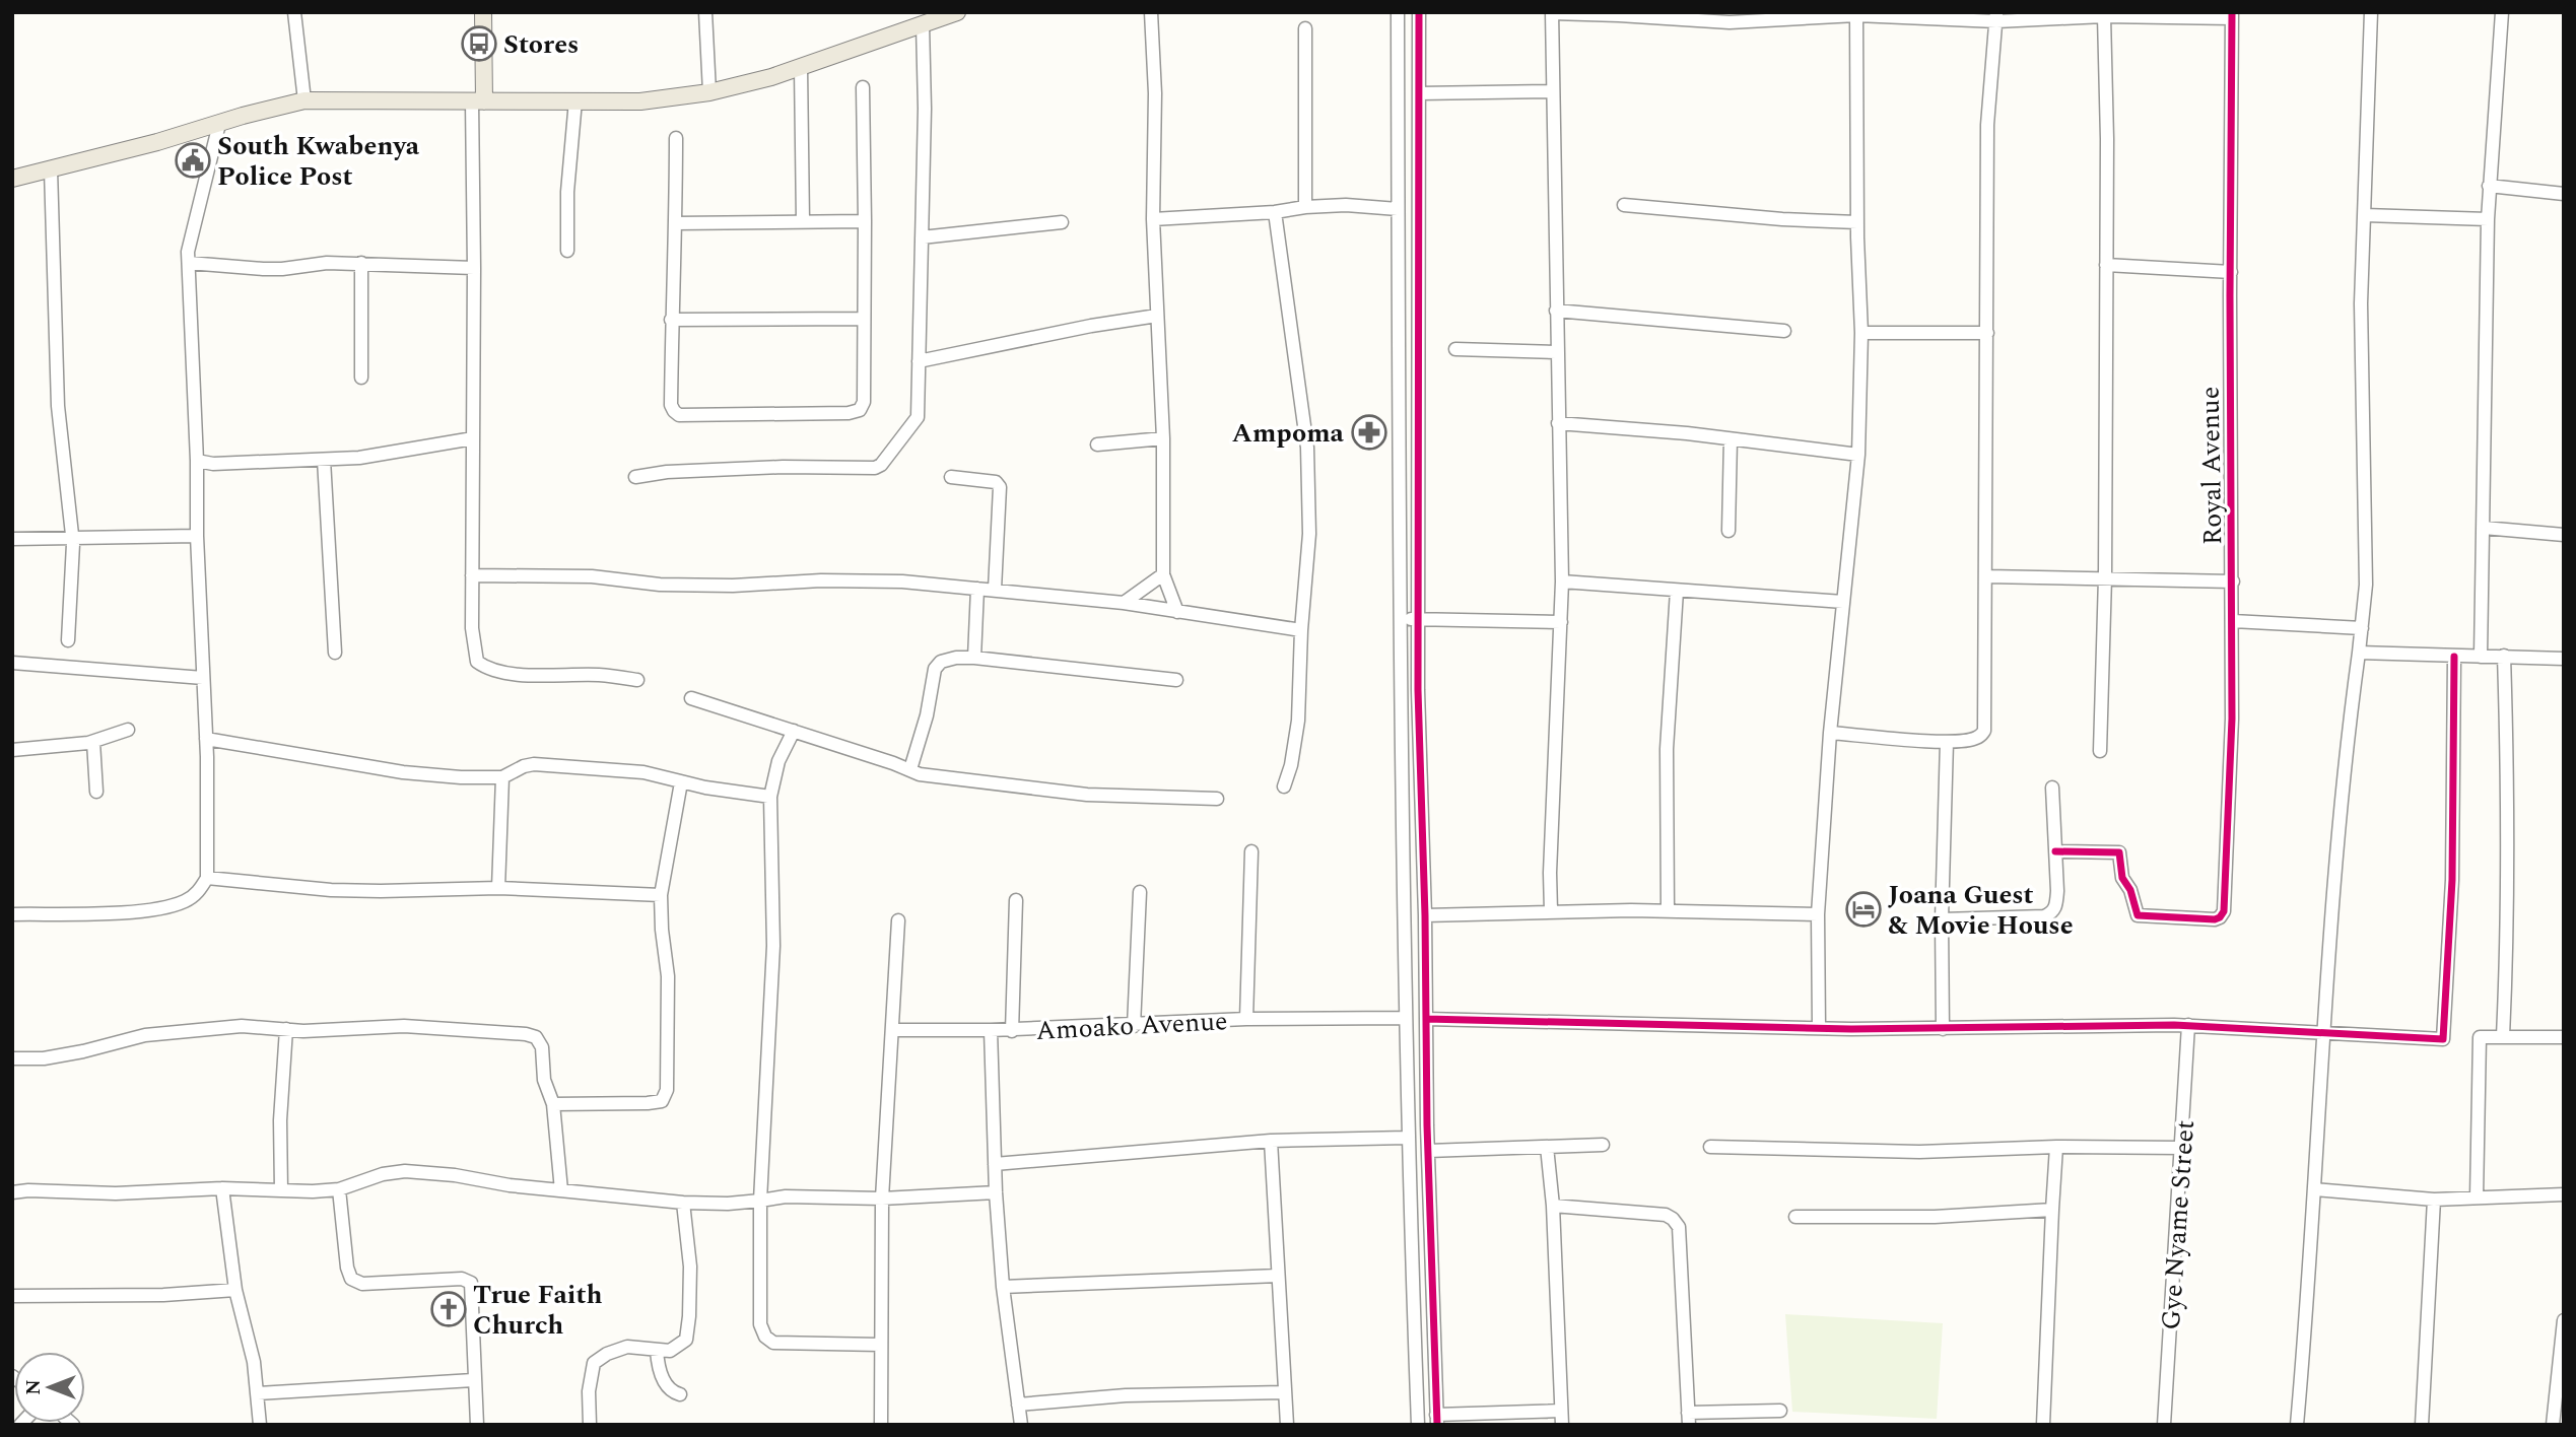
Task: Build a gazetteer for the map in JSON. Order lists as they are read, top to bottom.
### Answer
{
  "streets": {
    "street": ["Royal Avenue", "Amoako Avenue", "Gye Nyame Street"]
  },
  "places": {
    "bus stop": ["Stores"],
    "public building": ["South Kwabenya Police Post"],
    "pharmacy": ["Ampoma"],
    "hotel": ["Joana Guest & Movie House"],
    "church": ["True Faith Church"]
  },
  "north": "left"
}
